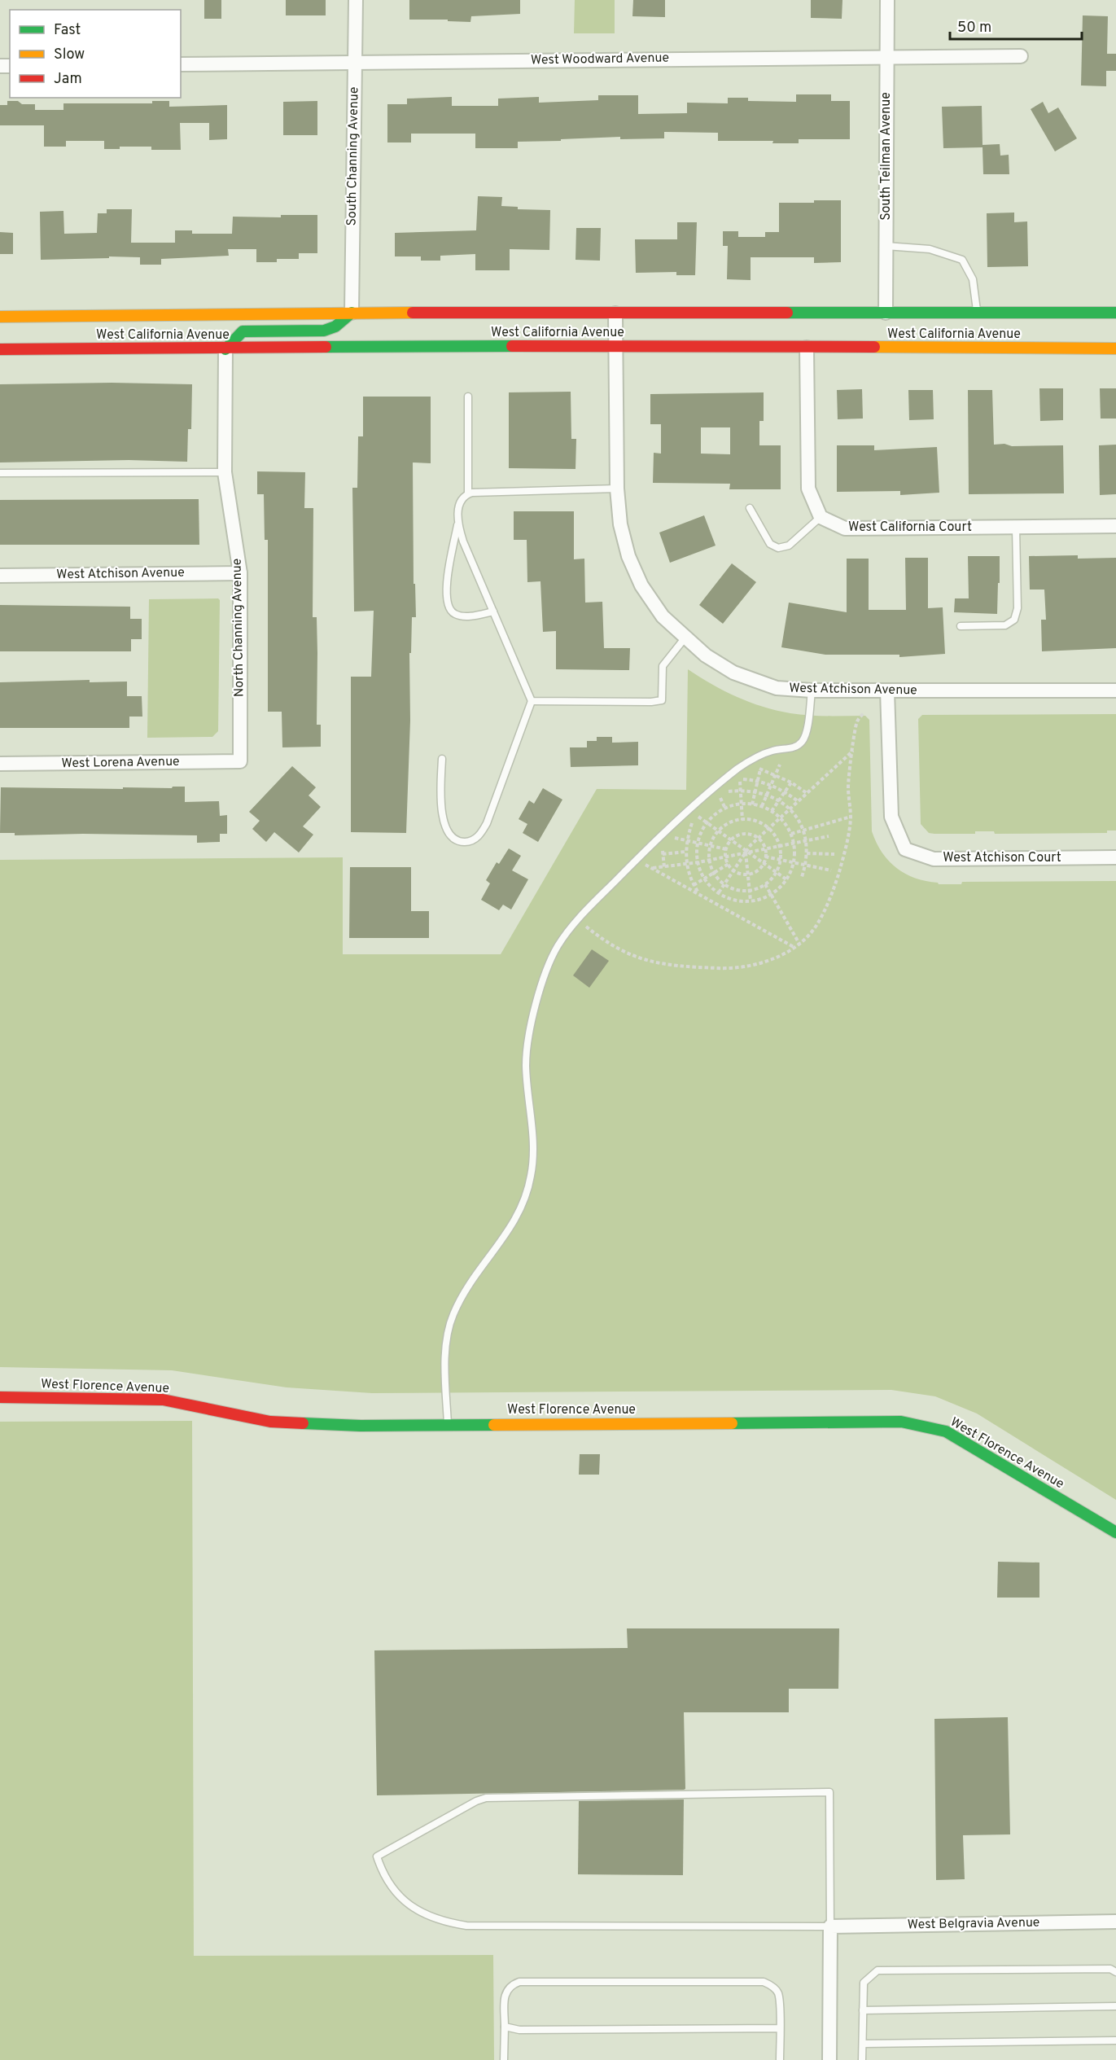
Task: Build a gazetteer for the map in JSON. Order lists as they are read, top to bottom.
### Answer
{
  "streets": {
    "main road": ["West California Avenue", "West Florence Avenue"],
    "street": [
      "West Woodward Avenue",
      "South Channing Avenue",
      "South Teilman Avenue",
      "West California Court",
      "West Atchison Avenue",
      "North Channing Avenue",
      "West Lorena Avenue",
      "West Atchison Court",
      "West Belgravia Avenue"
    ]
  },
  "crossings": [
    ["West Woodward Avenue", "South Channing Avenue"],
    ["West Woodward Avenue", "South Teilman Avenue"],
    ["South Channing Avenue", "West California Avenue"],
    ["South Teilman Avenue", "West California Avenue"],
    ["West California Avenue", "West Atchison Avenue"],
    ["West California Avenue", "North Channing Avenue"],
    ["West Atchison Avenue", "North Channing Avenue"],
    ["West Atchison Avenue", "West Atchison Court"],
    ["North Channing Avenue", "West Lorena Avenue"]
  ],
  "legend": ["Fast", "Slow", "Jam"],
  "scale_bar": "50 m"
}
